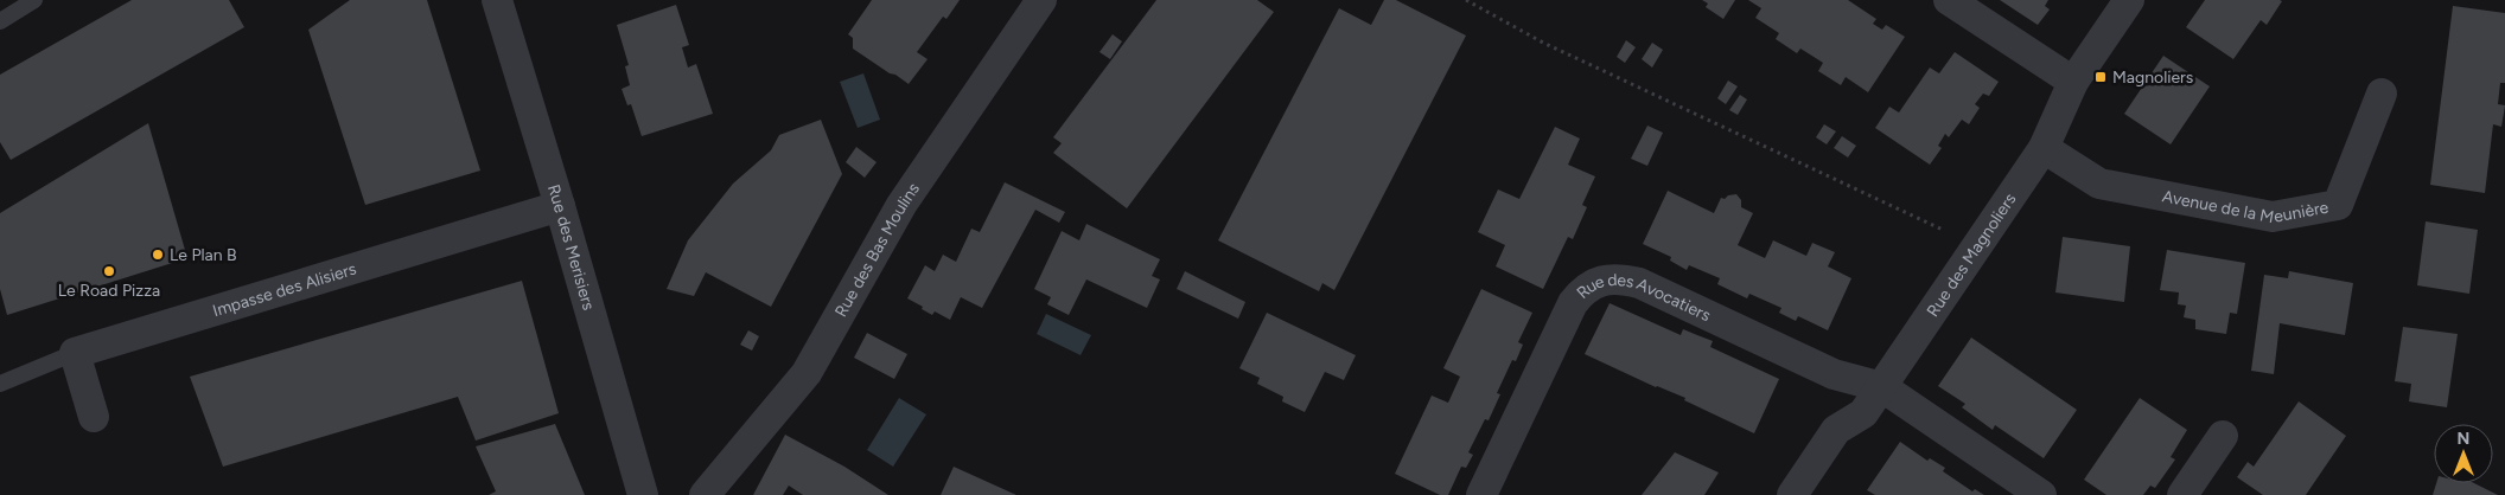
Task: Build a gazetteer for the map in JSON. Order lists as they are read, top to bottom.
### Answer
{
  "streets": {
    "street": [
      "Avenue de la Meunière",
      "Rue des Merisiers",
      "Rue des Bas Moulins",
      "Rue des Magnoliers",
      "Impasse des Alisiers",
      "Rue des Avocatiers"
    ]
  },
  "crossings": [
    ["Avenue de la Meunière", "Rue des Magnoliers"],
    ["Rue des Merisiers", "Impasse des Alisiers"],
    ["Rue des Magnoliers", "Rue des Avocatiers"]
  ],
  "places": {
    "transit": ["Magnoliers"],
    "other": ["Le Plan B", "Le Road Pizza"]
  },
  "north": "top"
}
